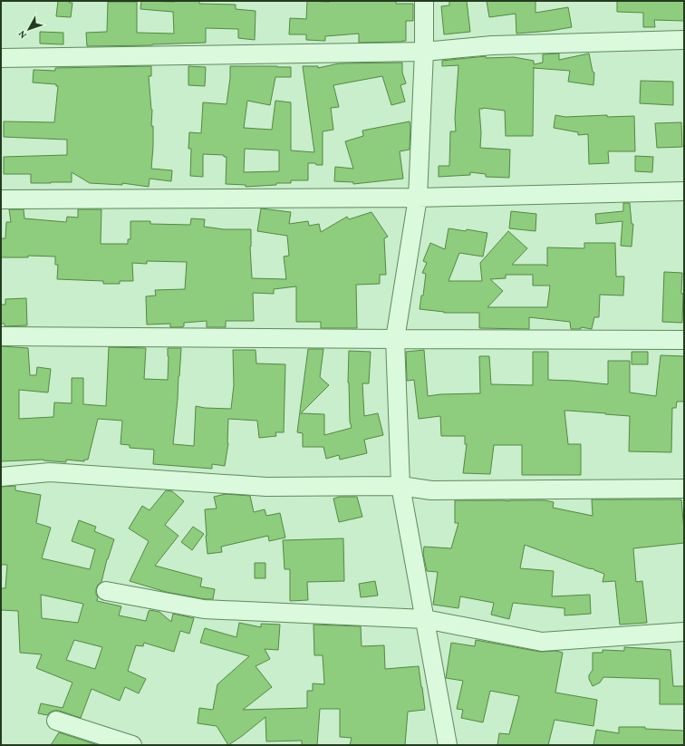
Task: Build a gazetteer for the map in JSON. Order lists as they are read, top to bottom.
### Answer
{
  "north": "bottom left"
}
